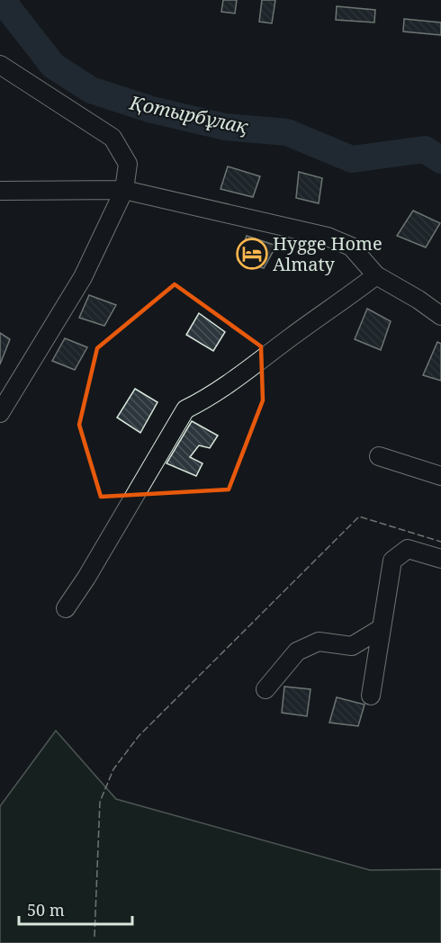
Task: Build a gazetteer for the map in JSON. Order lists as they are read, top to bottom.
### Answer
{
  "water": ["Қотырбұлақ"],
  "places": {
    "hotel": ["Hygge Home Almaty"]
  },
  "scale_bar": "50 m"
}
